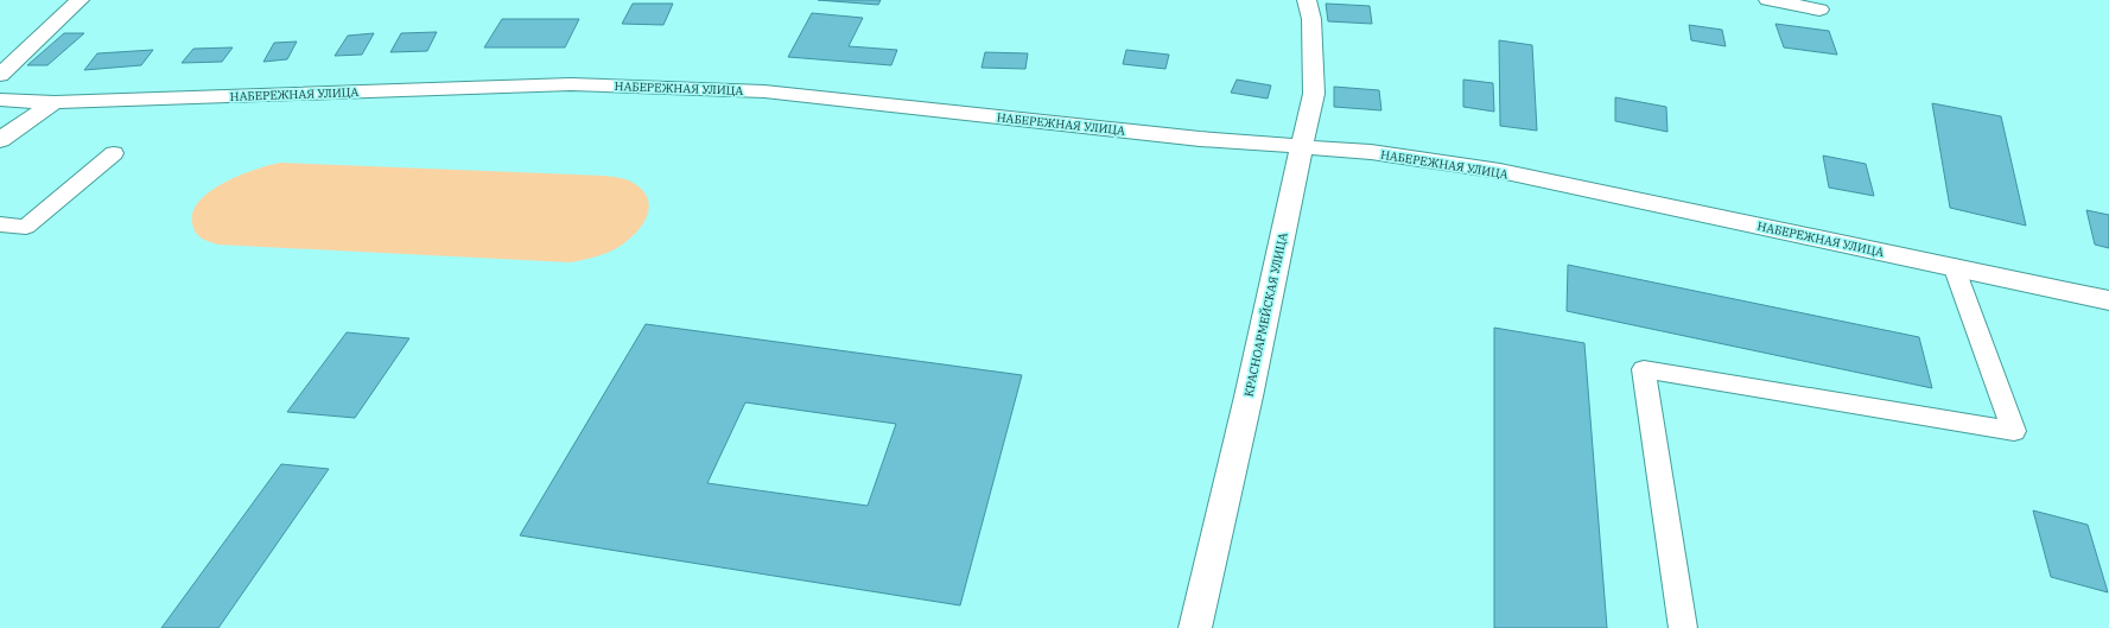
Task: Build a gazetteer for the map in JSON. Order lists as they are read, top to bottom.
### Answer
{
  "streets": {
    "street": ["НАБЕРЕЖНАЯ УЛИЦА", "КРАСНОАРМЕЙСКАЯ УЛИЦА"]
  },
  "crossings": [
    ["НАБЕРЕЖНАЯ УЛИЦА", "КРАСНОАРМЕЙСКАЯ УЛИЦА"]
  ]
}
